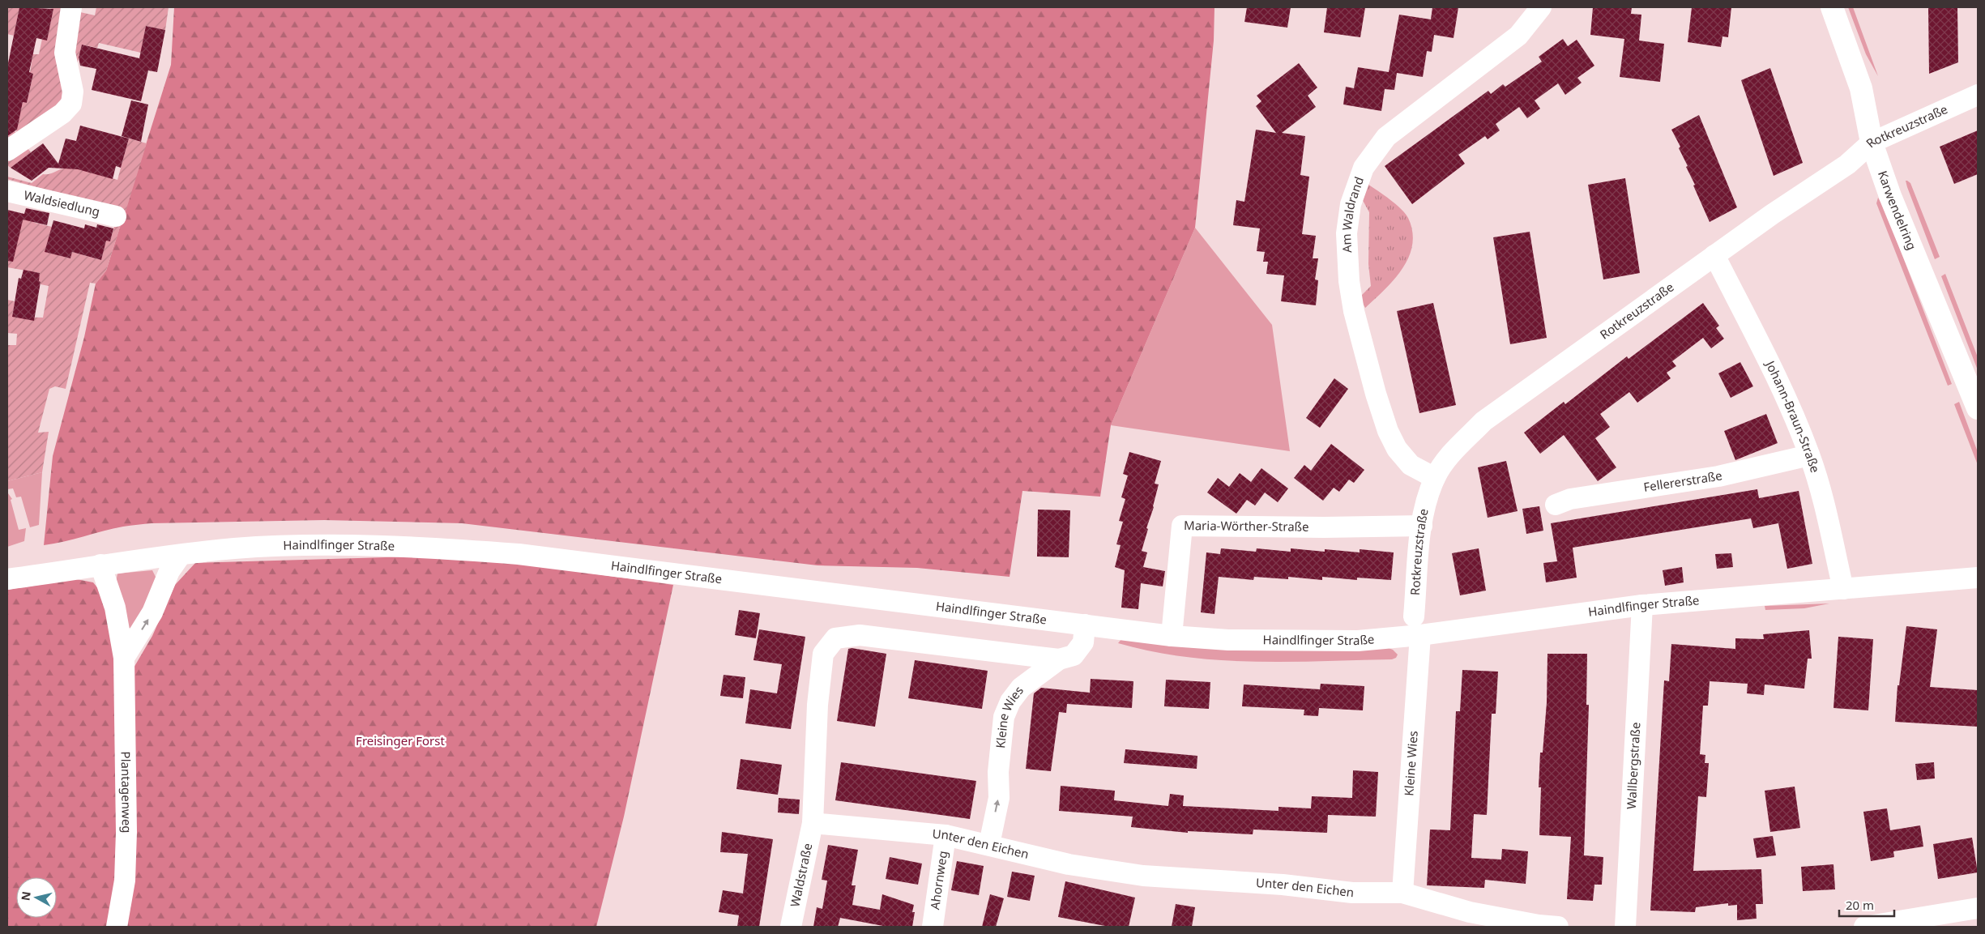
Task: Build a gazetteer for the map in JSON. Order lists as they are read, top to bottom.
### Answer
{
  "streets": {
    "main road": ["Karwendelring"],
    "street": [
      "Rotkreuzstraße",
      "Waldsiedlung",
      "Am Waldrand",
      "Johann-Braun-Straße",
      "Fellererstraße",
      "Maria-Wörther-Straße",
      "Haindlfinger Straße",
      "Kleine Wies",
      "Wallbergstraße",
      "Plantagenweg",
      "Unter den Eichen",
      "Waldstraße",
      "Ahornweg"
    ]
  },
  "crossings": [
    ["Rotkreuzstraße", "Karwendelring"],
    ["Rotkreuzstraße", "Am Waldrand"],
    ["Rotkreuzstraße", "Johann-Braun-Straße"],
    ["Rotkreuzstraße", "Maria-Wörther-Straße"],
    ["Rotkreuzstraße", "Haindlfinger Straße"],
    ["Rotkreuzstraße", "Kleine Wies"],
    ["Johann-Braun-Straße", "Fellererstraße"],
    ["Johann-Braun-Straße", "Haindlfinger Straße"],
    ["Maria-Wörther-Straße", "Haindlfinger Straße"],
    ["Haindlfinger Straße", "Kleine Wies"],
    ["Haindlfinger Straße", "Wallbergstraße"],
    ["Haindlfinger Straße", "Plantagenweg"],
    ["Kleine Wies", "Unter den Eichen"],
    ["Unter den Eichen", "Waldstraße"],
    ["Unter den Eichen", "Ahornweg"]
  ],
  "one_way": ["Kleine Wies"],
  "parks": ["Freisinger Forst"],
  "scale_bar": "20 m",
  "north": "left"
}
